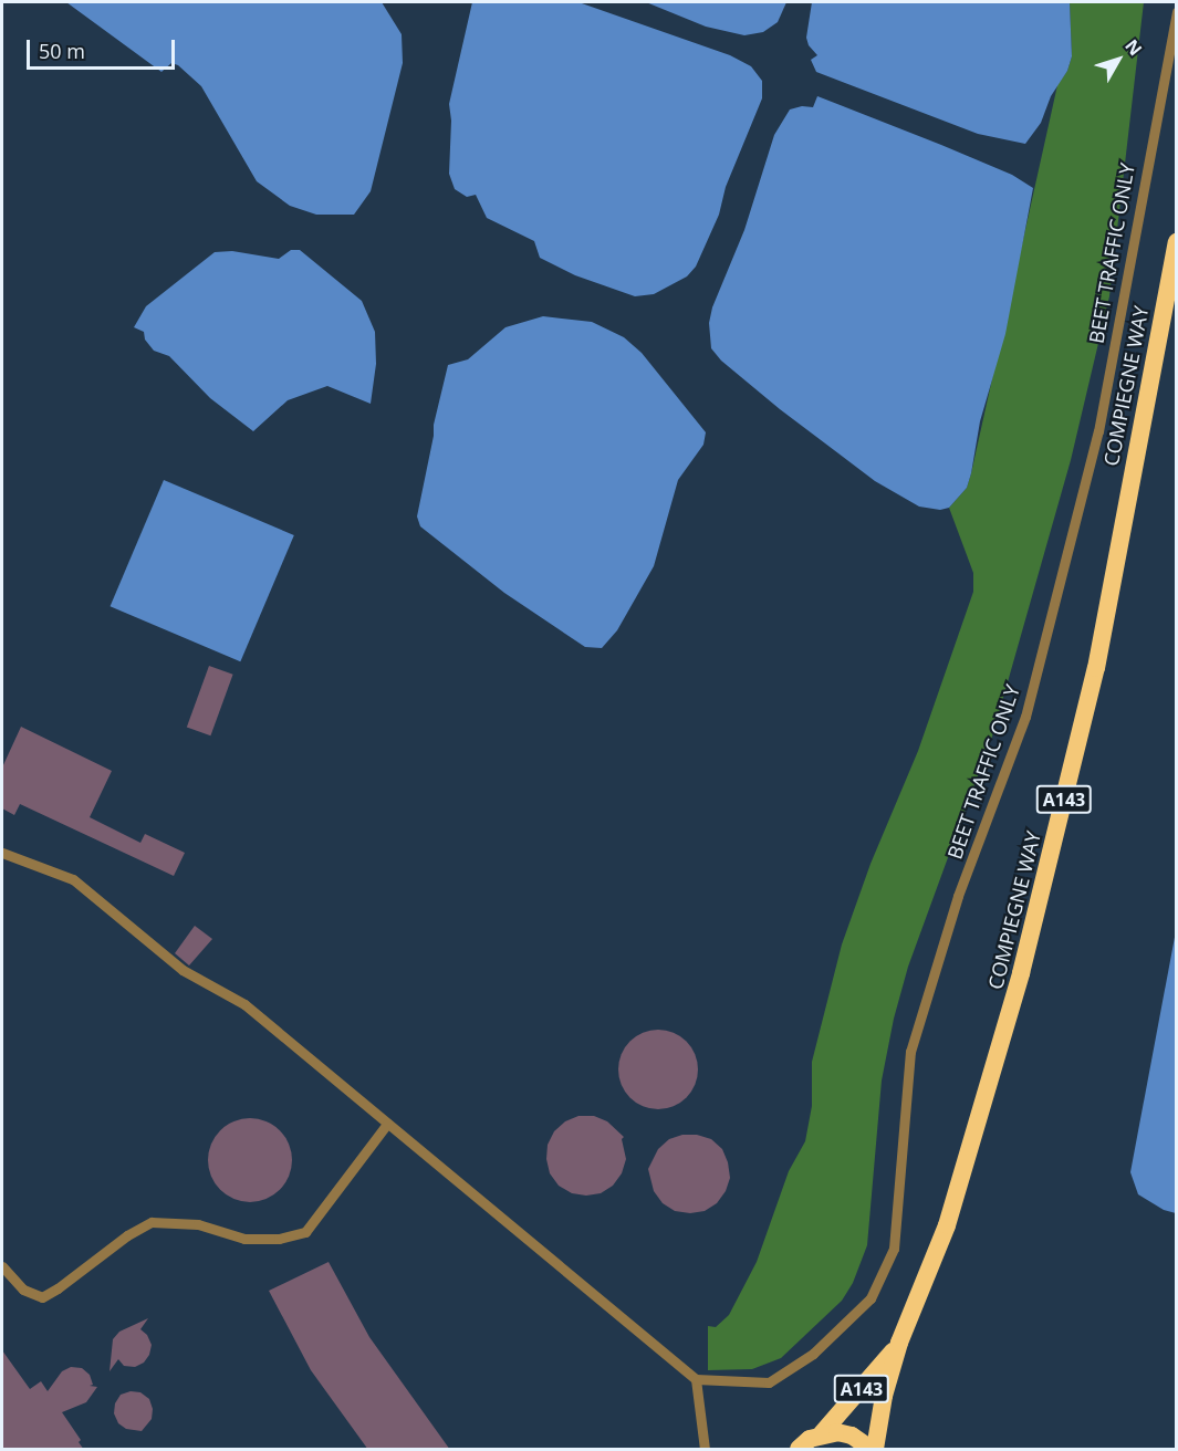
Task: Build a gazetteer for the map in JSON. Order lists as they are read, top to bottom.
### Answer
{
  "streets": {
    "highway": ["COMPIEGNE WAY", "A143"],
    "lane": ["BEET TRAFFIC ONLY"]
  },
  "scale_bar": "50 m",
  "north": "top right"
}
